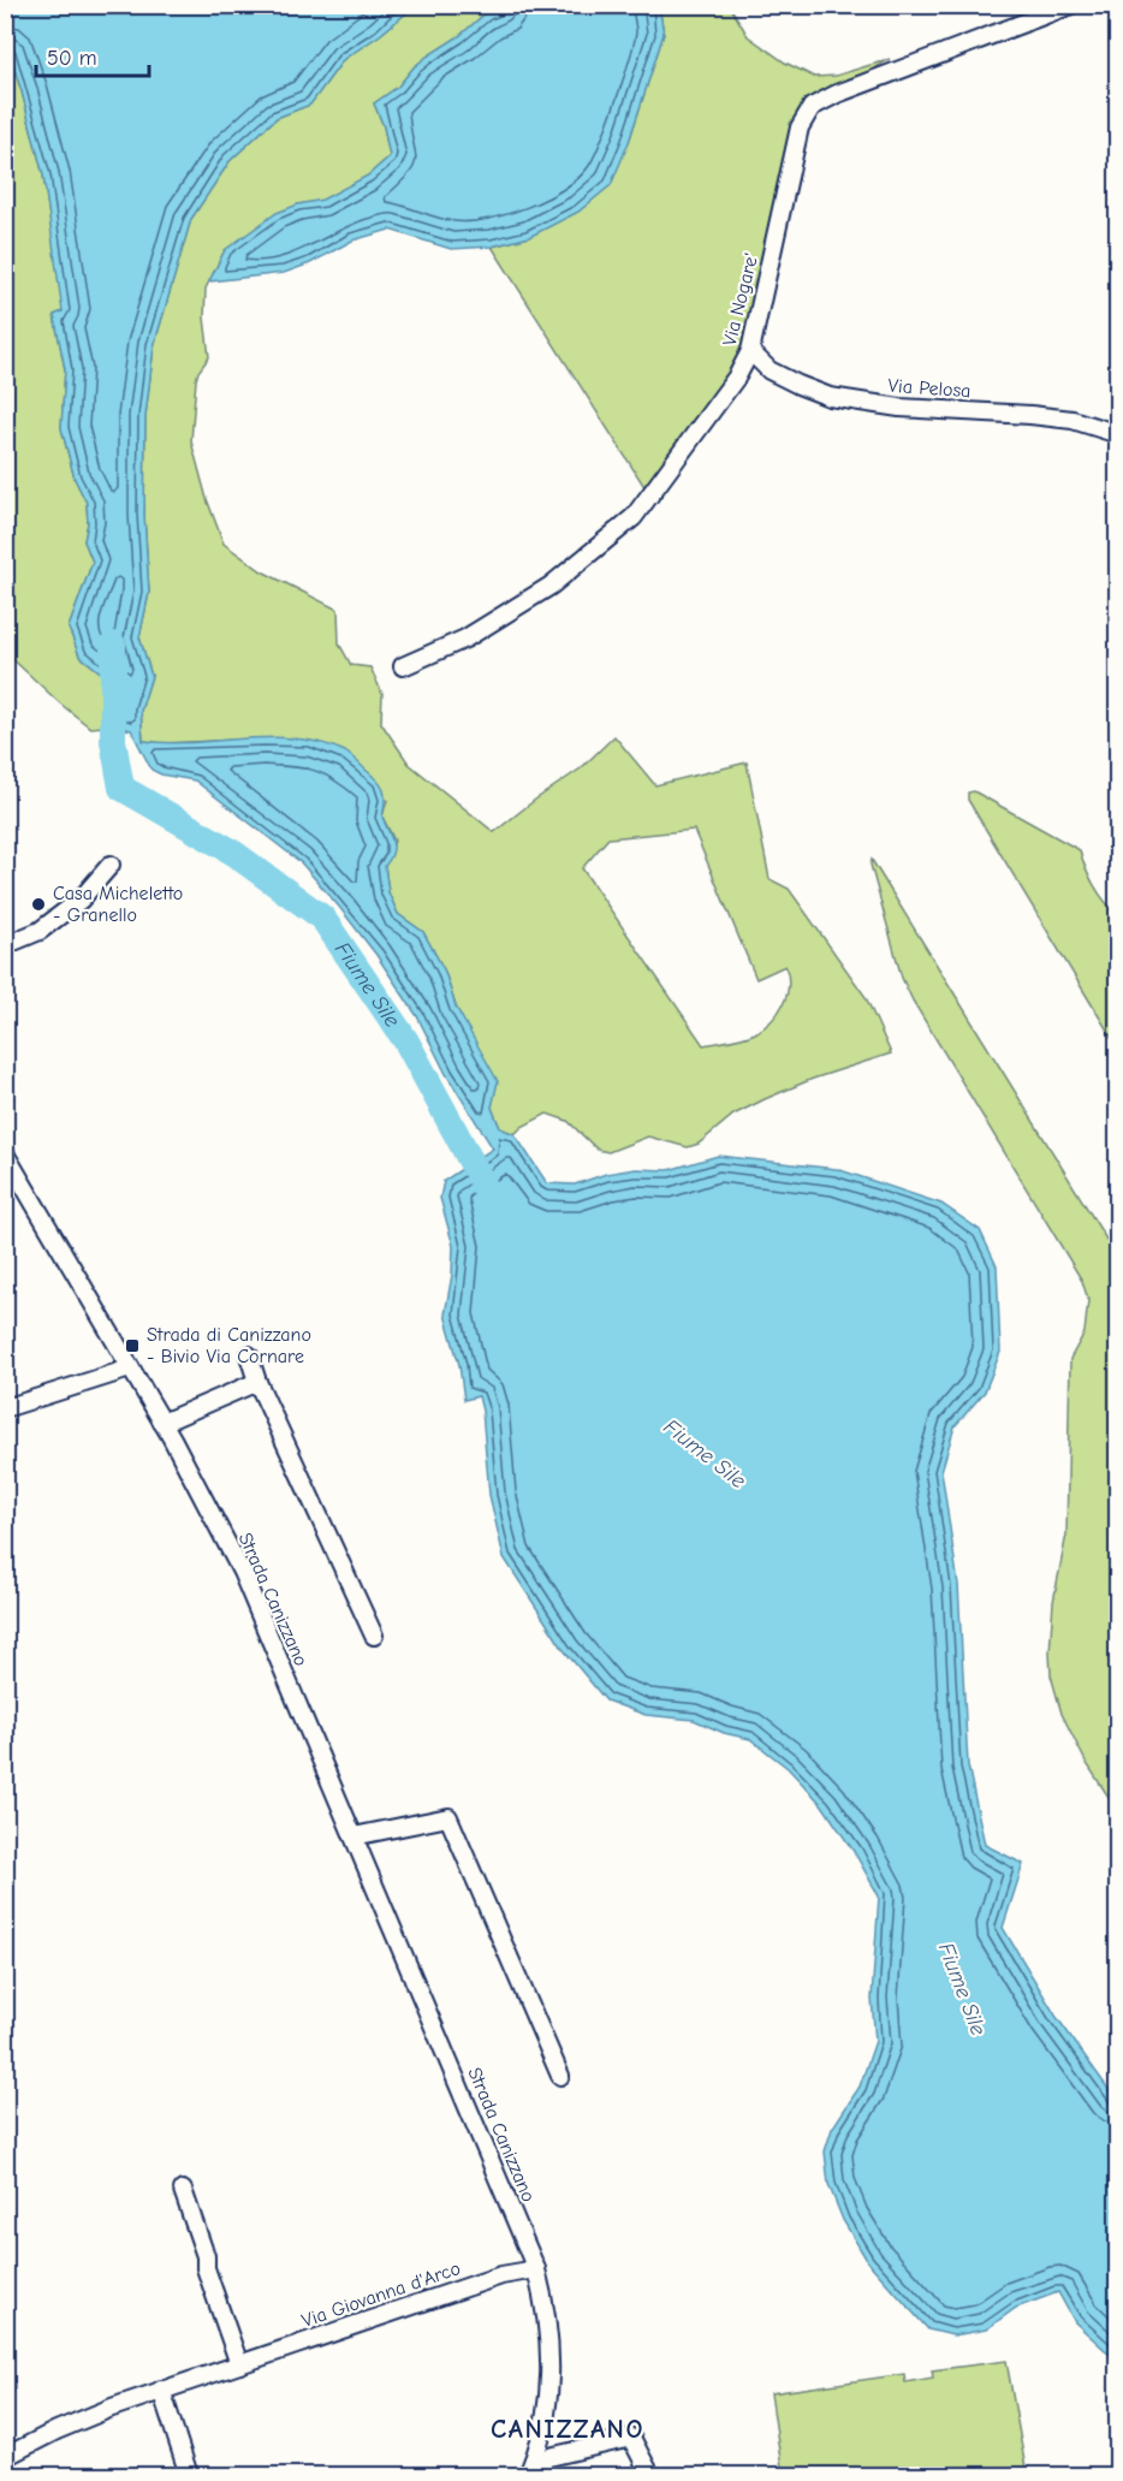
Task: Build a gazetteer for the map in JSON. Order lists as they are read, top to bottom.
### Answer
{
  "streets": {
    "street": [
      "Via Nogare'",
      "Via Pelosa",
      "Strada Canizzano",
      "Via Giovanna d'Arco"
    ]
  },
  "crossings": [
    ["Via Nogare'", "Via Pelosa"],
    ["Strada Canizzano", "Via Giovanna d'Arco"]
  ],
  "districts": ["CANIZZANO"],
  "water": ["Fiume Sile"],
  "places": {
    "other": ["Casa Micheletto - Granello"],
    "transit": ["Strada di Canizzano - Bivio Via Cornare"]
  },
  "scale_bar": "50 m"
}
